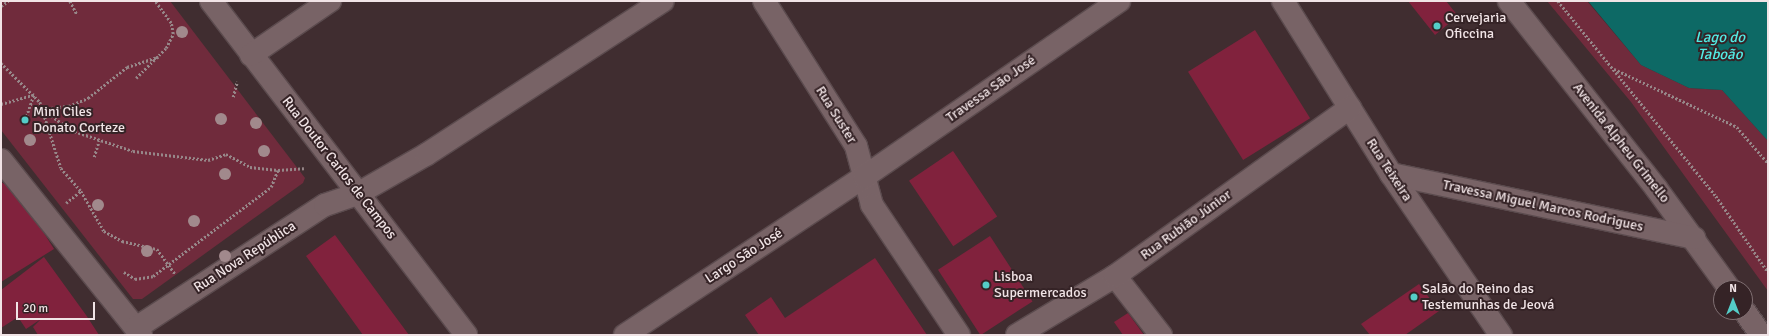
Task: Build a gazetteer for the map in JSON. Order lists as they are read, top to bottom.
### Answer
{
  "streets": {
    "street": [
      "Travessa São José",
      "Rua Suster",
      "Avenida Alpheu Grimello",
      "Rua Doutor Carlos de Campos",
      "Rua Teixeira",
      "Travessa Miguel Marcos Rodrigues",
      "Rua Rubião Júnior",
      "Largo São José",
      "Rua Nova República"
    ]
  },
  "crossings": [
    ["Travessa São José", "Rua Suster"],
    ["Travessa São José", "Largo São José"],
    ["Rua Suster", "Largo São José"],
    ["Avenida Alpheu Grimello", "Travessa Miguel Marcos Rodrigues"],
    ["Rua Doutor Carlos de Campos", "Rua Nova República"],
    ["Rua Teixeira", "Travessa Miguel Marcos Rodrigues"],
    ["Rua Teixeira", "Rua Rubião Júnior"]
  ],
  "water": ["Lago do Taboão"],
  "places": [
    "Cervejaria Oficcina",
    "Mini Ciles Donato Corteze",
    "Lisboa Supermercados",
    "Salão do Reino das Testemunhas de Jeová"
  ],
  "scale_bar": "20 m",
  "north": "top"
}
